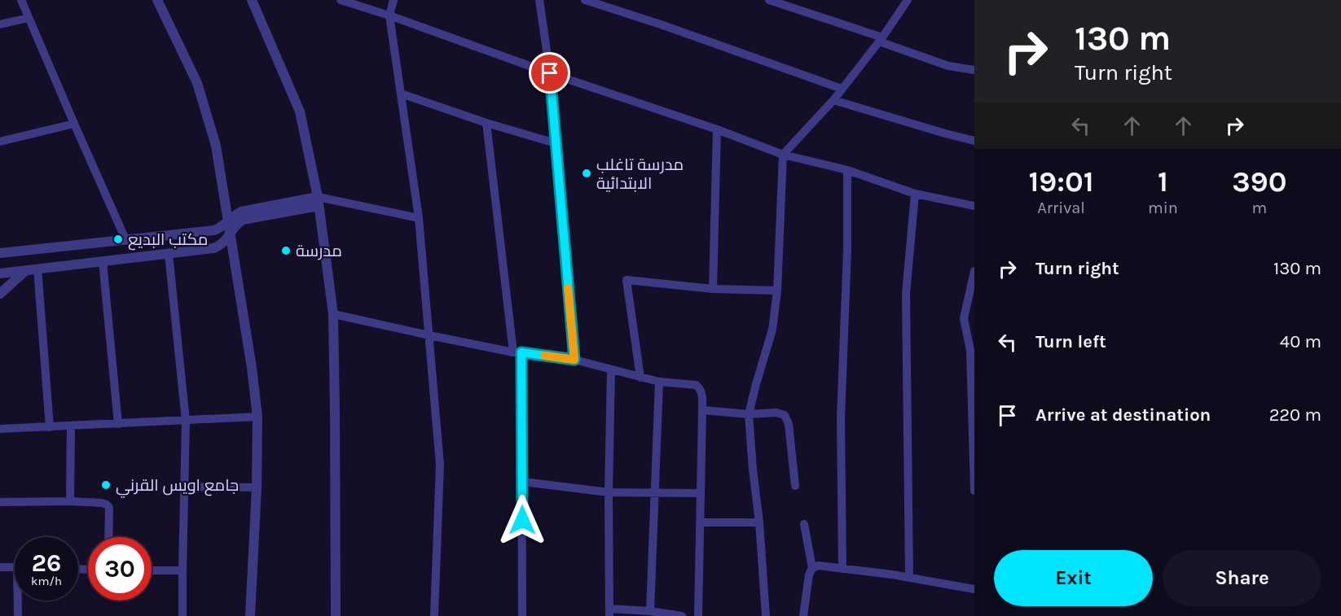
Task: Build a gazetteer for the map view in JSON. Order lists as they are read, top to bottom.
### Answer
{
  "places": [
    "مدرسة تاغلب الابتدائية",
    "مكتب البديع",
    "مدرسة",
    "جامع اويس القرني"
  ],
  "page": {
    "turn": ["130 m", "Turn right"],
    "eta": [
      "19:01",
      "Arrival",
      "1",
      "min",
      "390",
      "m"
    ],
    "list": [
      {
        "name": "Turn right",
        "value": "130 m"
      },
      {
        "name": "Turn left",
        "value": "40 m"
      },
      {
        "name": "Arrive at destination",
        "value": "220 m"
      }
    ],
    "speed": "26 km/h",
    "limit": "30",
    "buttons": ["Exit", "Share"]
  }
}
